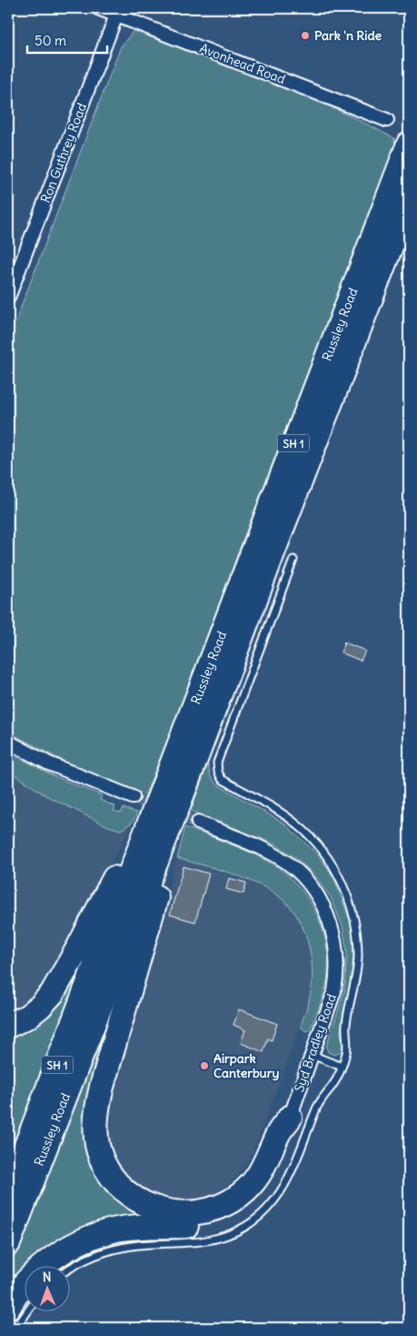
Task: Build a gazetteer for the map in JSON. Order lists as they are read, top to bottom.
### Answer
{
  "streets": {
    "highway": ["Russley Road", "SH 1"],
    "street": ["Avonhead Road", "Ron Guthrey Road", "Syd Bradley Road"]
  },
  "crossings": [
    ["Avonhead Road", "Ron Guthrey Road"]
  ],
  "places": ["Park 'n Ride", "Airpark Canterbury"],
  "scale_bar": "50 m",
  "north": "top"
}
